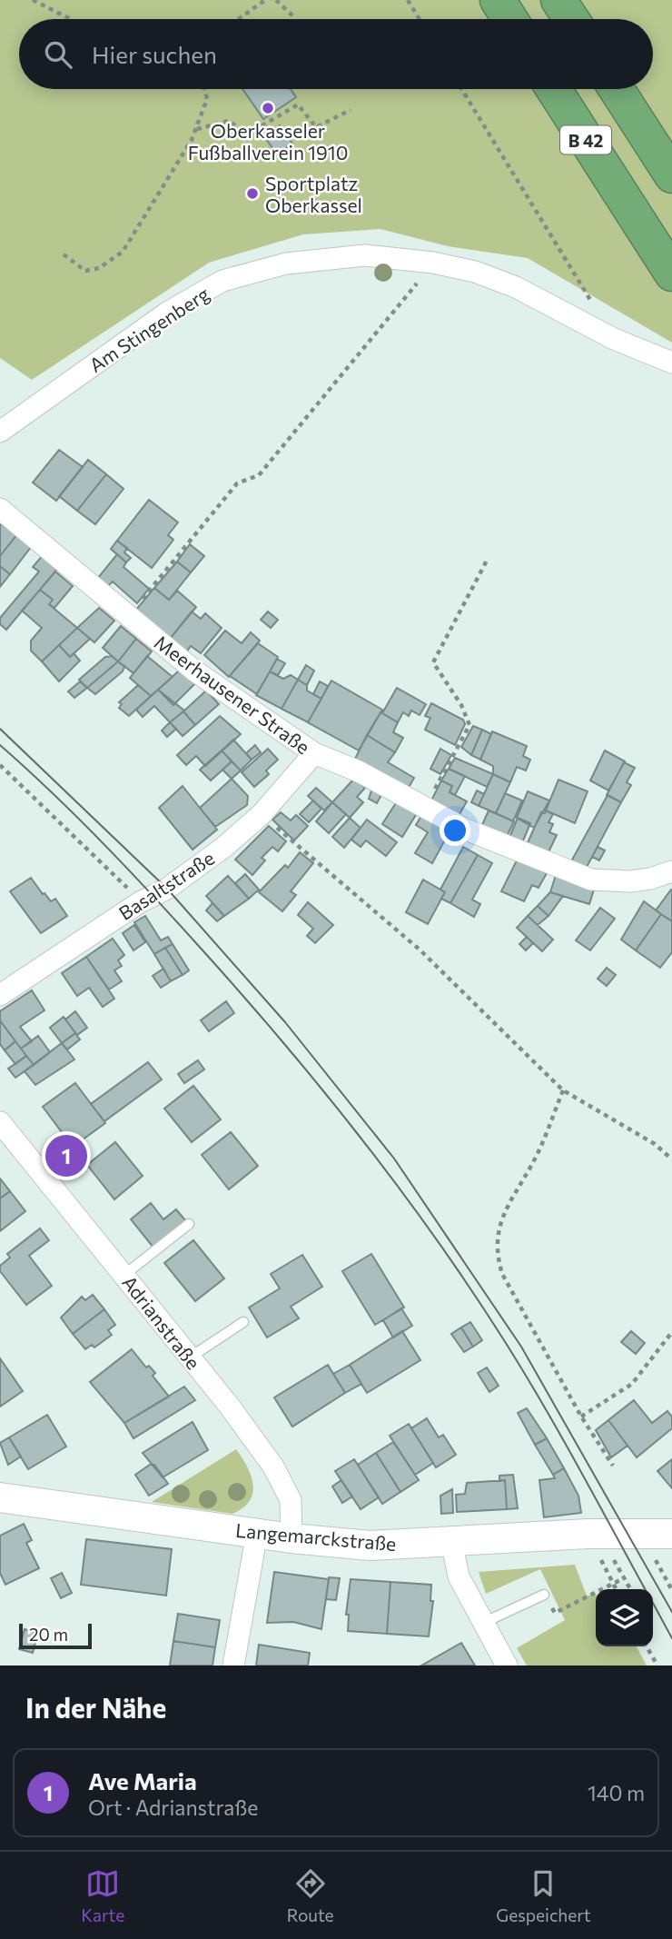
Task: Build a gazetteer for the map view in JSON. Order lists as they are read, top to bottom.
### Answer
{
  "streets": {
    "highway": ["B 42"],
    "main road": ["Langemarckstraße"],
    "street": [
      "Am Stingenberg",
      "Meerhausener Straße",
      "Basaltstraße",
      "Adrianstraße"
    ]
  },
  "crossings": [
    ["Meerhausener Straße", "Basaltstraße"],
    ["Adrianstraße", "Langemarckstraße"]
  ],
  "places": ["Oberkasseler Fußballverein 1910", "Sportplatz Oberkassel"],
  "scale_bar": "20 m",
  "page": {
    "search": "Hier suchen",
    "pins": "1",
    "scale": "20 m",
    "heading": "In der Nähe",
    "list": [
      {
        "mark": "1",
        "name": "Ave Maria",
        "note": "Ort · Adrianstraße",
        "value": "140 m"
      }
    ],
    "nav": ["Karte", "Route", "Gespeichert"]
  }
}
